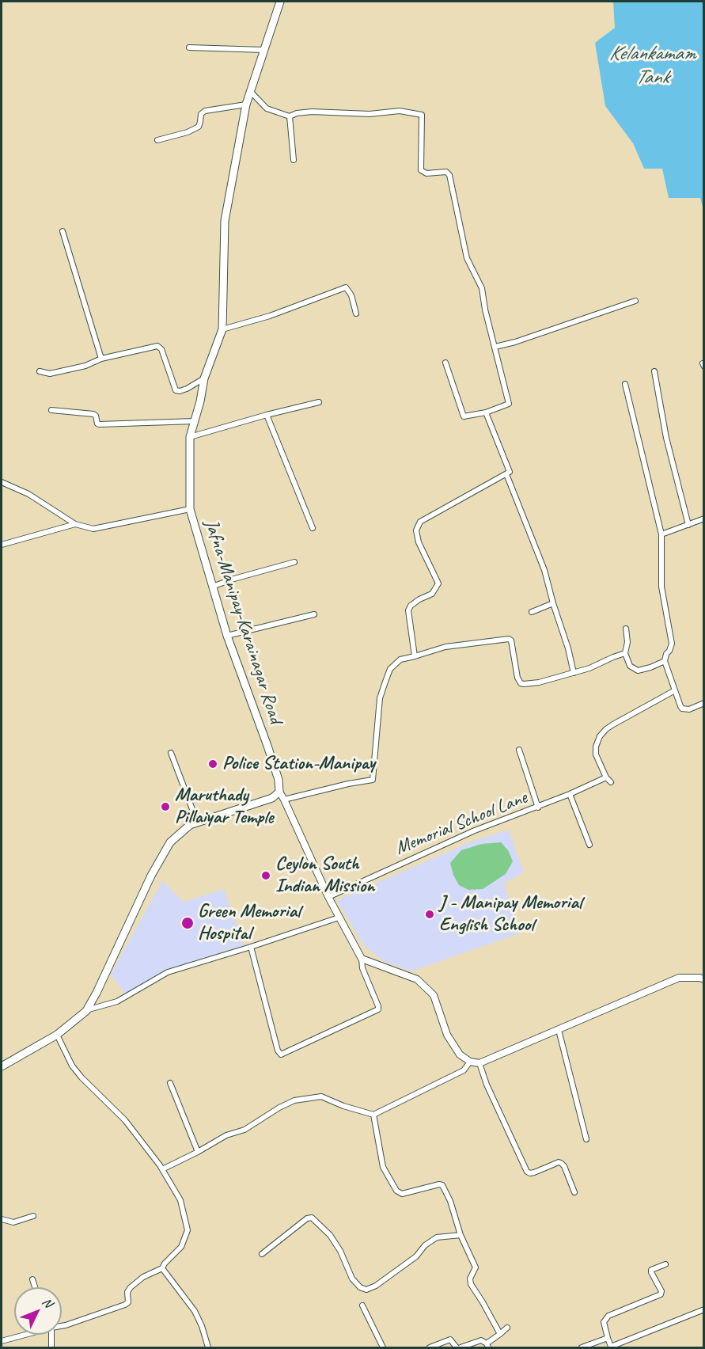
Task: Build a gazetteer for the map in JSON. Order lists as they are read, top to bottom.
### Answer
{
  "streets": {
    "main road": ["Jafna-Manipay-Karainagar Road"],
    "street": ["Memorial School Lane"]
  },
  "water": ["Kelankamam Tank"],
  "places": [
    "Police Station-Manipay",
    "Maruthady Pillaiyar Temple",
    "Ceylon South Indian Mission",
    "J - Manipay Memorial English School",
    "Green Memorial Hospital"
  ],
  "north": "top right"
}
